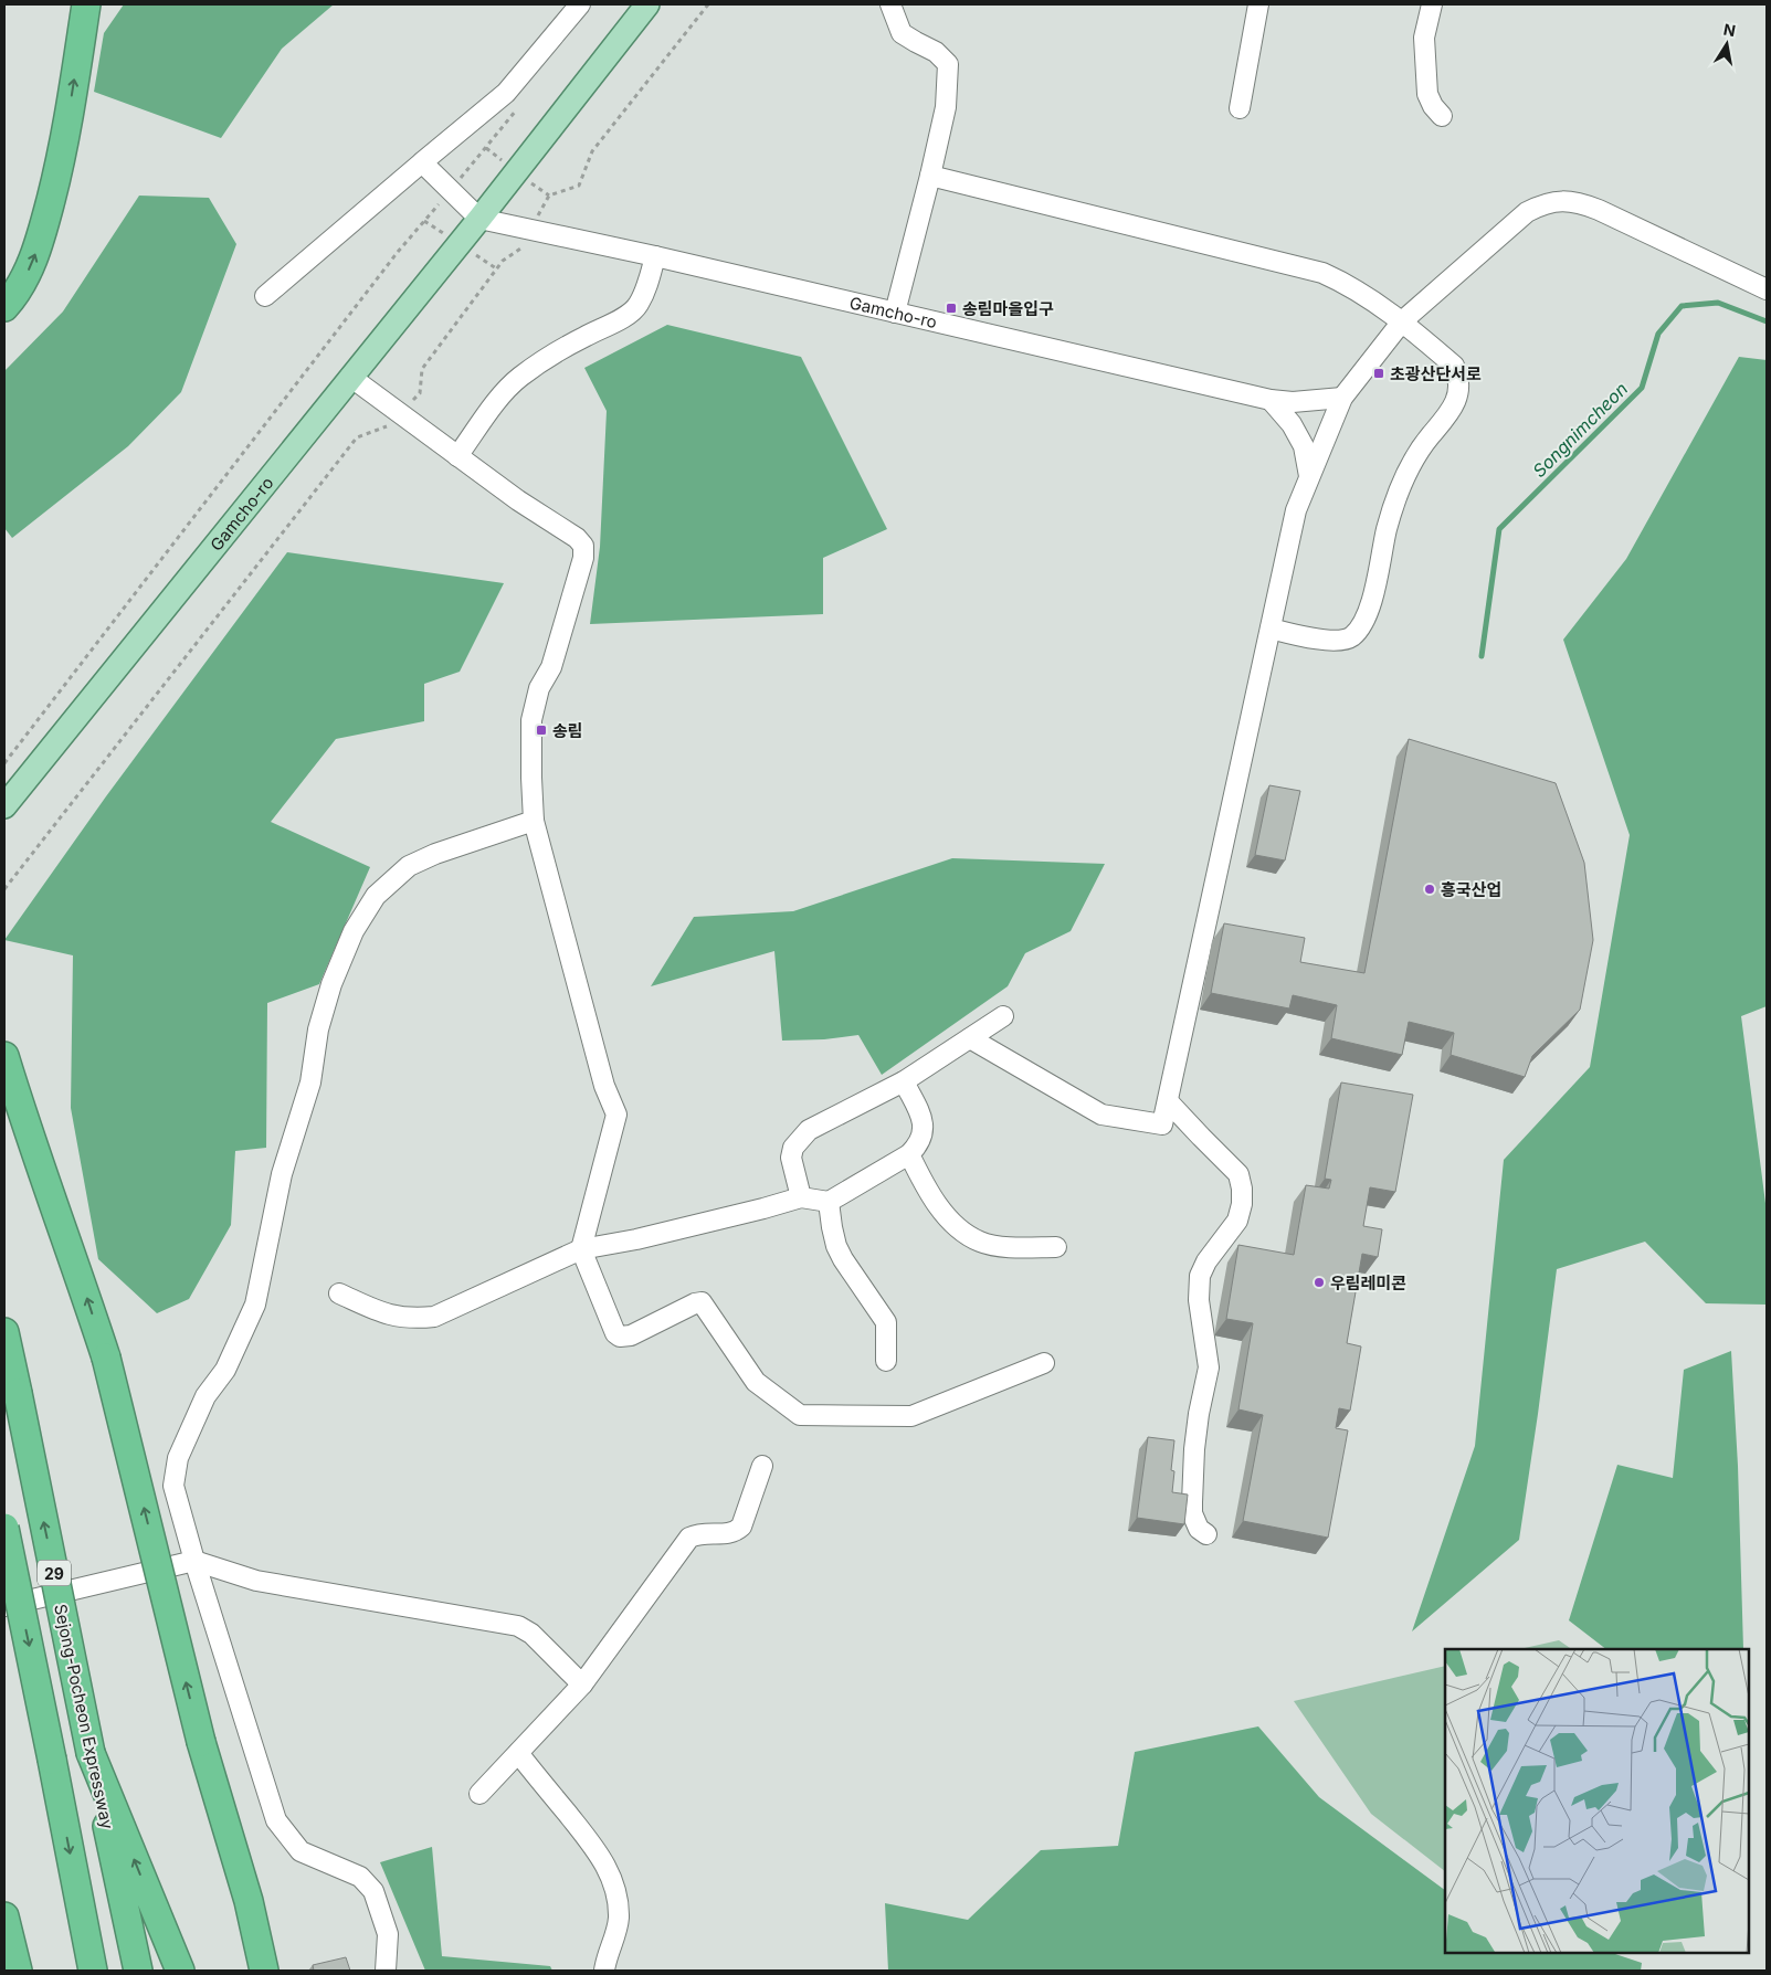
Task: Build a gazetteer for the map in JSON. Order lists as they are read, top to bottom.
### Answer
{
  "streets": {
    "highway": ["29", "Sejong-Pocheon Expressway"],
    "main road": ["Gamcho-ro"]
  },
  "water": ["Songnimcheon"],
  "places": {
    "transit": ["송림마을입구", "초광산단서로", "송림"],
    "other": ["흥국산업", "우림레미콘"]
  },
  "north": "top"
}
